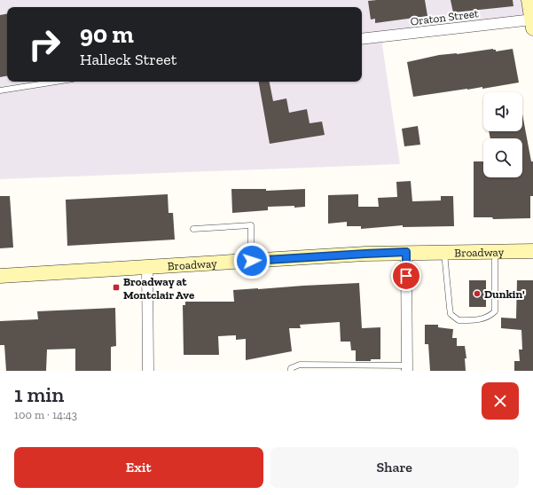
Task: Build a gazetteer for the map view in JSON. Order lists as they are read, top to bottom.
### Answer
{
  "streets": {
    "main road": ["Broadway"],
    "street": ["Oraton Street"]
  },
  "places": {
    "transit": ["Broadway at Montclair Ave"],
    "other": ["Dunkin'"]
  },
  "page": {
    "turn": ["90 m", "Halleck Street"],
    "heading": ["1 min", "100 m · 14:43"],
    "buttons": ["Exit", "Share"]
  }
}
